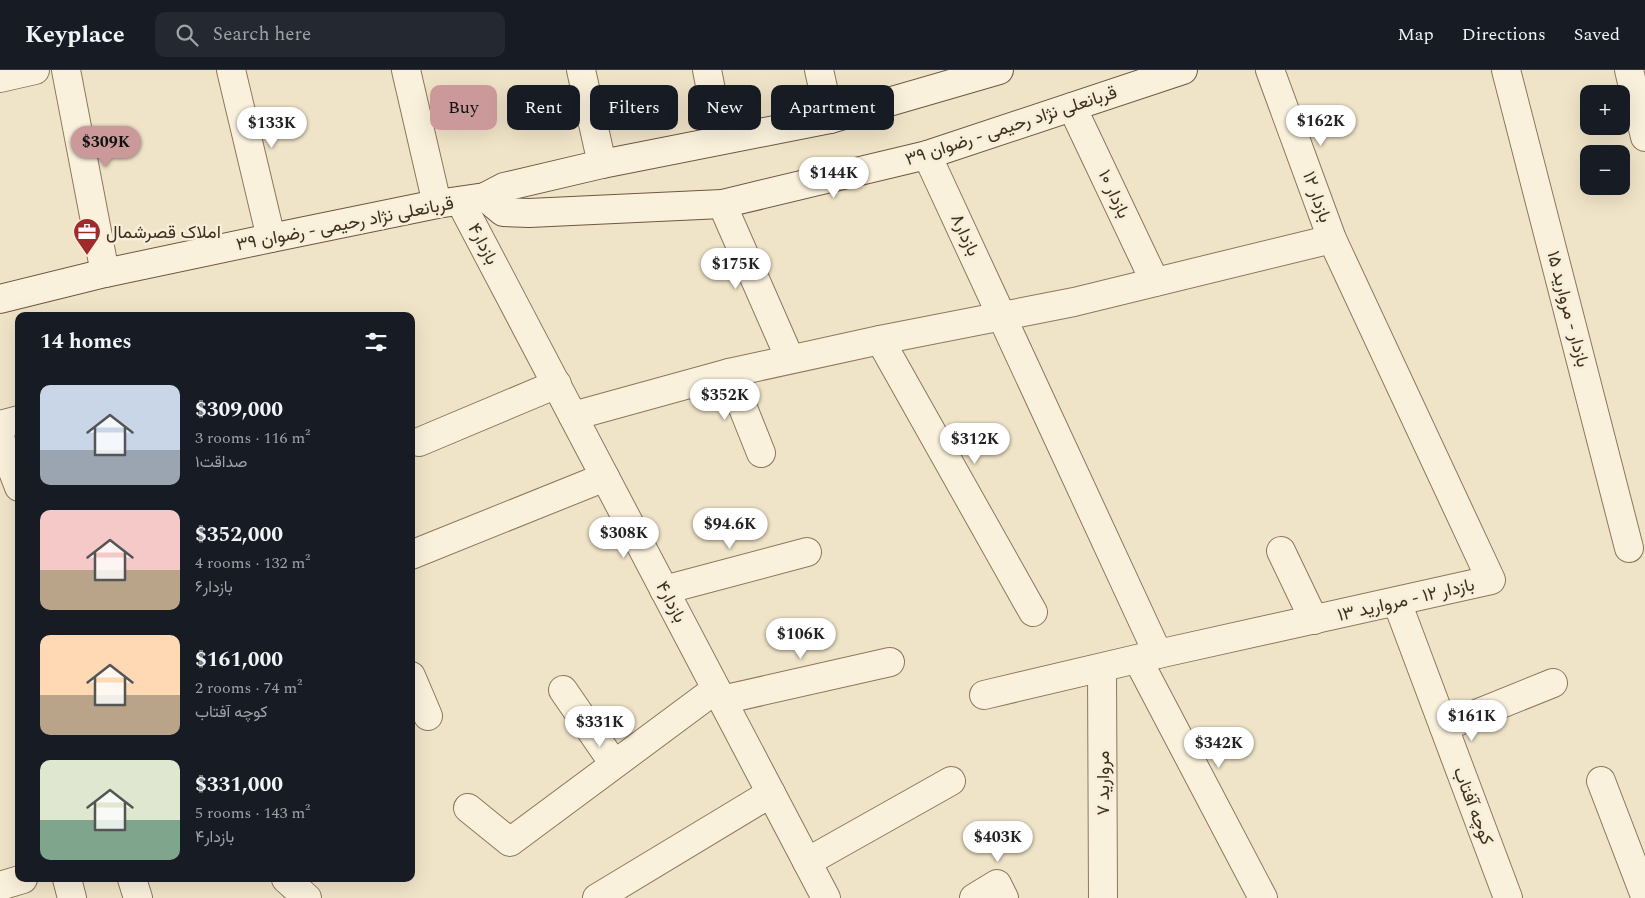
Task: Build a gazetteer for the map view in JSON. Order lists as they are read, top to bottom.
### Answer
{
  "streets": {
    "street": [
      "قربانعلی نژاد رحیمی - رضوان ۳۹",
      "بازدار ۱۰",
      "بازدار ۱۲",
      "بازدار۸",
      "بازدار۴",
      "بازدار - مروارید ۱۵",
      "بازدار ۱۲ - مروارید ۱۳",
      "مروارید ۷",
      "کوچه آفتاب"
    ]
  },
  "crossings": [
    ["قربانعلی نژاد رحیمی - رضوان ۳۹", "بازدار ۱۰"],
    ["قربانعلی نژاد رحیمی - رضوان ۳۹", "بازدار۸"],
    ["قربانعلی نژاد رحیمی - رضوان ۳۹", "بازدار۴"],
    ["بازدار ۱۲", "بازدار ۱۲ - مروارید ۱۳"],
    ["بازدار۸", "بازدار ۱۲ - مروارید ۱۳"],
    ["بازدار ۱۲ - مروارید ۱۳", "مروارید ۷"],
    ["بازدار ۱۲ - مروارید ۱۳", "کوچه آفتاب"]
  ],
  "places": {
    "office": ["املاک قصرشمال"]
  },
  "page": {
    "header": "Keyplace",
    "search": "Search here",
    "nav": ["Map", "Directions", "Saved"],
    "map_buttons": ["+", "−"],
    "chip": [
      "Buy",
      "Rent",
      "Filters",
      "New",
      "Apartment"
    ],
    "price": [
      "$162K",
      "$133K",
      "$309K",
      "$144K",
      "$175K",
      "$352K",
      "$312K",
      "$94.6K",
      "$308K",
      "$106K",
      "$161K",
      "$331K",
      "$342K",
      "$403K"
    ],
    "heading": "14 homes",
    "list": [
      {
        "name": "$309,000",
        "note": "3 rooms · 116 m² · صداقت۱"
      },
      {
        "name": "$352,000",
        "note": "4 rooms · 132 m² · بازدار۶"
      },
      {
        "name": "$161,000",
        "note": "2 rooms · 74 m² · کوچه آفتاب"
      },
      {
        "name": "$331,000",
        "note": "5 rooms · 143 m² · بازدار۴"
      }
    ]
  }
}
